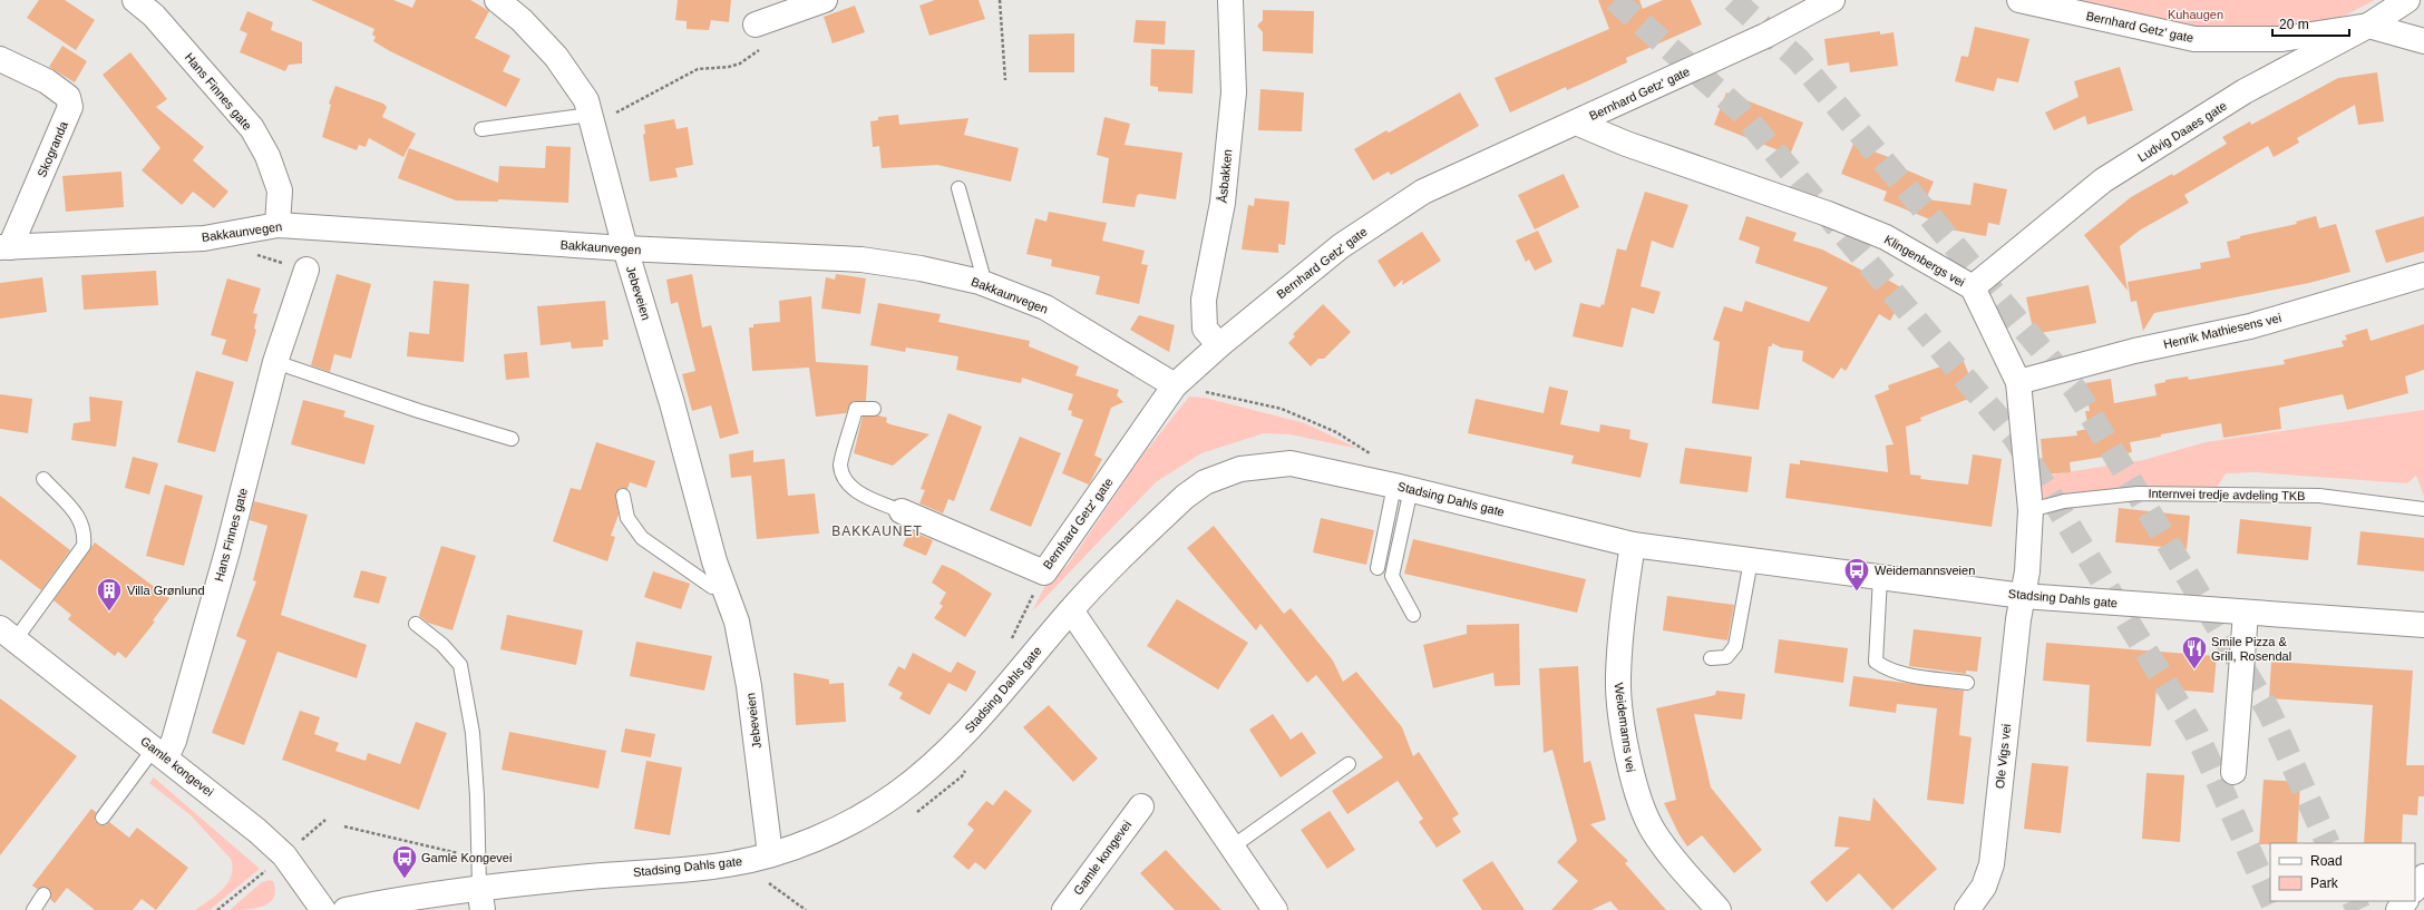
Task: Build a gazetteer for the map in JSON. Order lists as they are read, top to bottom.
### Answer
{
  "streets": {
    "street": [
      "Bernhard Getz' gate",
      "Hans Finnes gate",
      "Ludvig Daaes gate",
      "Skogranda",
      "Åsbakken",
      "Bakkaunvegen",
      "Klingenbergs vei",
      "Jebeveien",
      "Henrik Mathiesens vei",
      "Stadsing Dahls gate",
      "Weidemanns vei",
      "Ole Vigs vei",
      "Gamle kongevei"
    ],
    "lane": ["Internvei tredje avdeling TKB"]
  },
  "crossings": [
    ["Bernhard Getz' gate", "Ludvig Daaes gate"],
    ["Bernhard Getz' gate", "Åsbakken"],
    ["Bernhard Getz' gate", "Bakkaunvegen"],
    ["Bernhard Getz' gate", "Klingenbergs vei"],
    ["Hans Finnes gate", "Bakkaunvegen"],
    ["Hans Finnes gate", "Gamle kongevei"],
    ["Ludvig Daaes gate", "Klingenbergs vei"],
    ["Skogranda", "Bakkaunvegen"],
    ["Bakkaunvegen", "Jebeveien"],
    ["Klingenbergs vei", "Henrik Mathiesens vei"],
    ["Klingenbergs vei", "Internvei tredje avdeling TKB"],
    ["Klingenbergs vei", "Stadsing Dahls gate"],
    ["Klingenbergs vei", "Ole Vigs vei"],
    ["Jebeveien", "Stadsing Dahls gate"],
    ["Stadsing Dahls gate", "Weidemanns vei"],
    ["Stadsing Dahls gate", "Ole Vigs vei"]
  ],
  "districts": ["BAKKAUNET"],
  "parks": ["Kuhaugen"],
  "places": {
    "bus stop": ["Weidemannsveien", "Gamle Kongevei"],
    "building": ["Villa Grønlund"],
    "restaurant": ["Smile Pizza & Grill, Rosendal"]
  },
  "legend": ["Road", "Park"],
  "scale_bar": "20 m"
}
